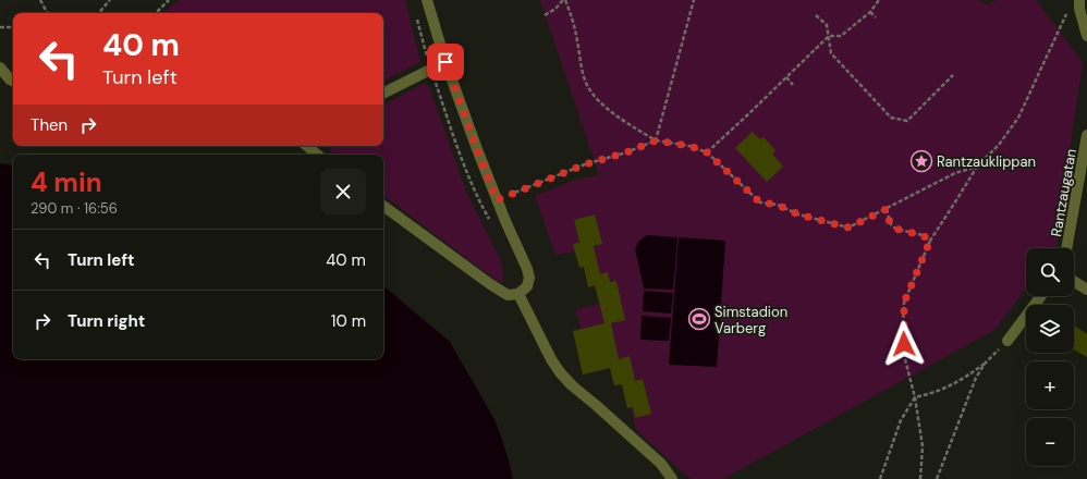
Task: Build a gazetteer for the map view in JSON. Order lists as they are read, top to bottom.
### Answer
{
  "streets": {
    "street": ["Rantzaugatan"]
  },
  "places": {
    "place": ["Rantzauklippan"],
    "sports": ["Simstadion Varberg"]
  },
  "page": {
    "turn": ["40 m", "Turn left"],
    "then": "Then",
    "heading": ["4 min", "290 m · 16:56"],
    "list": [
      {
        "name": "Turn left",
        "value": "40 m"
      },
      {
        "name": "Turn right",
        "value": "10 m"
      }
    ],
    "map_buttons": ["+", "−"]
  }
}
